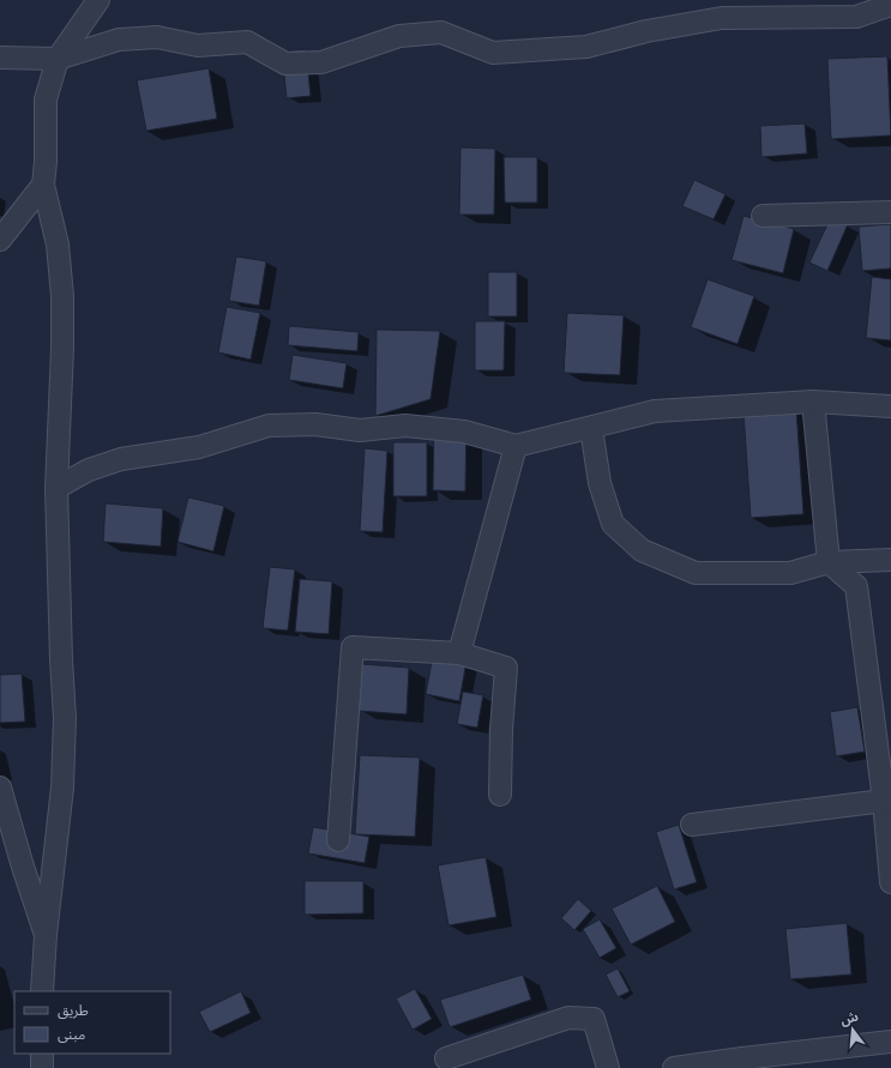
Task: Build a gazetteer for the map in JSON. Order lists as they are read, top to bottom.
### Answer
{
  "legend": ["طريق", "مبنى"],
  "north": "top"
}
